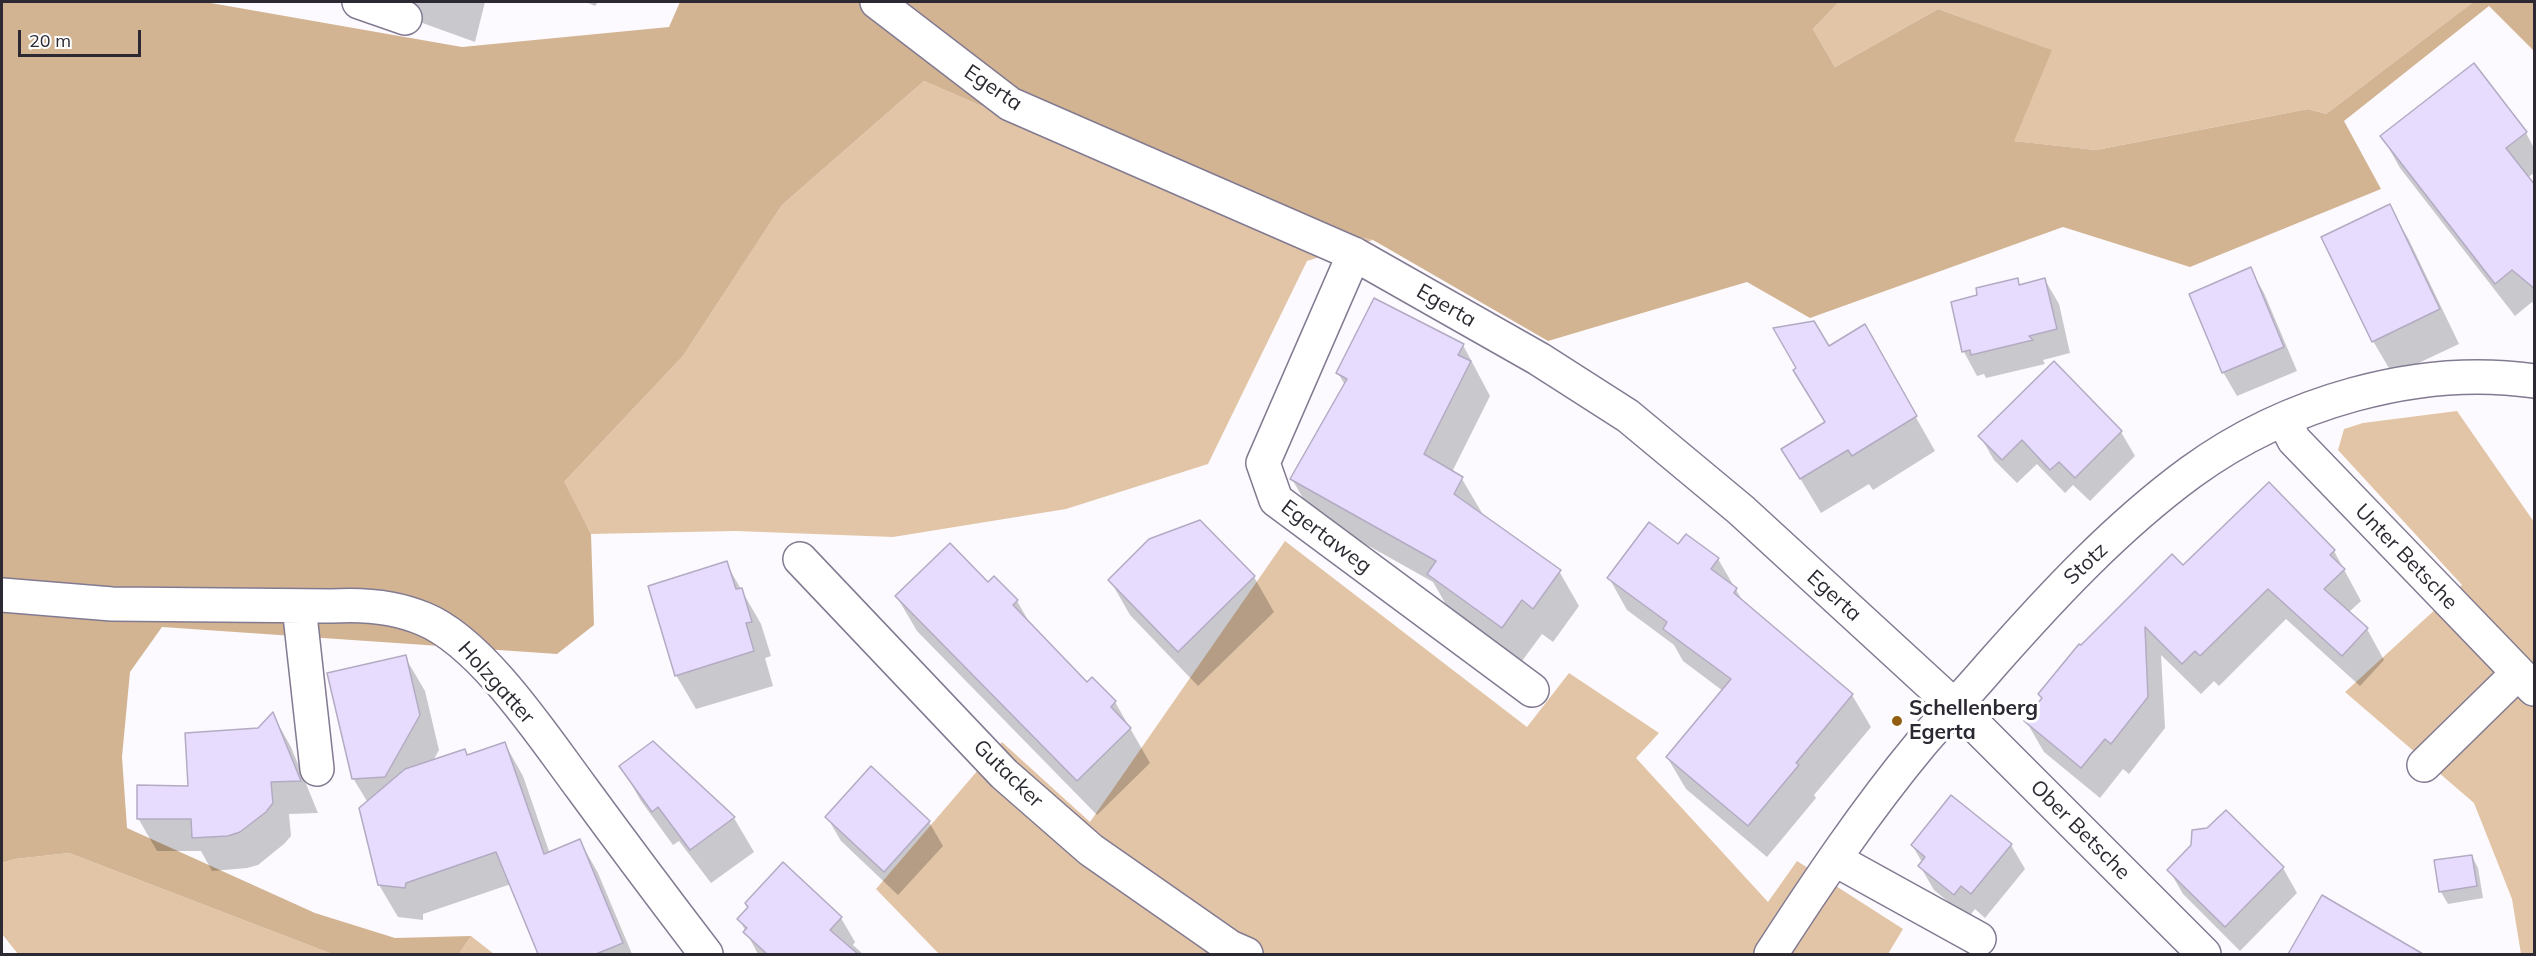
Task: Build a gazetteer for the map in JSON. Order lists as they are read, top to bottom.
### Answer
{
  "streets": {
    "street": [
      "Egerta",
      "Egertaweg",
      "Unter Betsche",
      "Stotz",
      "Holzgatter",
      "Gutacker",
      "Ober Betsche"
    ]
  },
  "crossings": [
    ["Egerta", "Egertaweg"],
    ["Egerta", "Stotz"],
    ["Egerta", "Ober Betsche"],
    ["Unter Betsche", "Stotz"],
    ["Stotz", "Ober Betsche"]
  ],
  "places": ["Schellenberg Egerta"],
  "scale_bar": "20 m"
}
